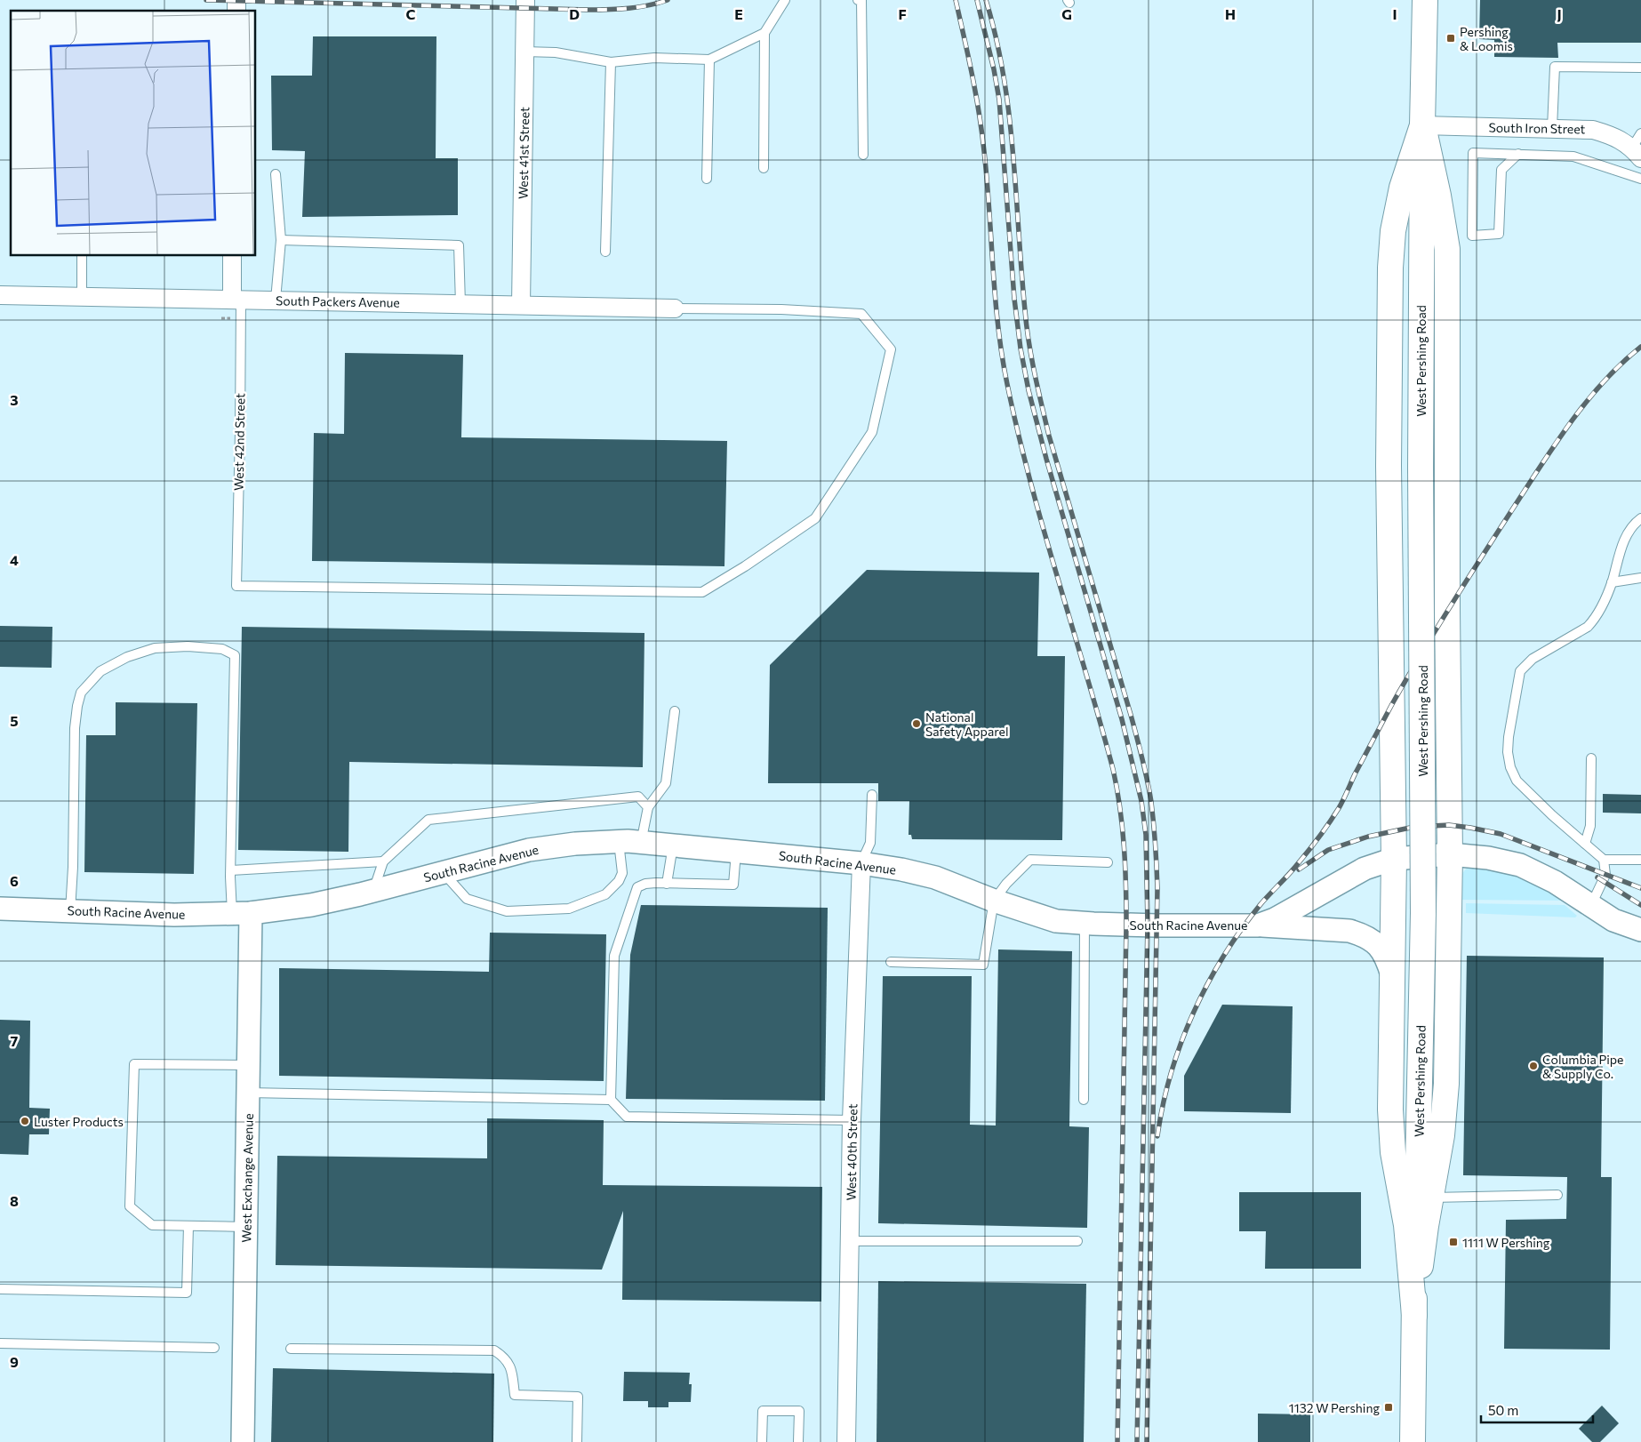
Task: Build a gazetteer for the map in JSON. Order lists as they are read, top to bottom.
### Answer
{
  "streets": {
    "main road": ["West Pershing Road"],
    "street": [
      "South Iron Street",
      "West 41st Street",
      "South Packers Avenue",
      "West 42nd Street",
      "South Racine Avenue",
      "West 40th Street",
      "West Exchange Avenue"
    ]
  },
  "crossings": [
    ["South Iron Street", "West Pershing Road"],
    ["West 41st Street", "South Packers Avenue"],
    ["South Packers Avenue", "West 42nd Street"],
    ["South Racine Avenue", "West 40th Street"],
    ["South Racine Avenue", "West Exchange Avenue"]
  ],
  "places": {
    "transit": ["Pershing & Loomis", "1111 W Pershing", "1132 W Pershing"],
    "other": ["National Safety Apparel", "Columbia Pipe & Supply Co.", "Luster Products"]
  },
  "scale_bar": "50 m",
  "grid": {
    "columns": [
      "C",
      "D",
      "E",
      "F",
      "G",
      "H",
      "I",
      "J"
    ],
    "rows": [
      "3",
      "4",
      "5",
      "6",
      "7",
      "8",
      "9"
    ]
  }
}
